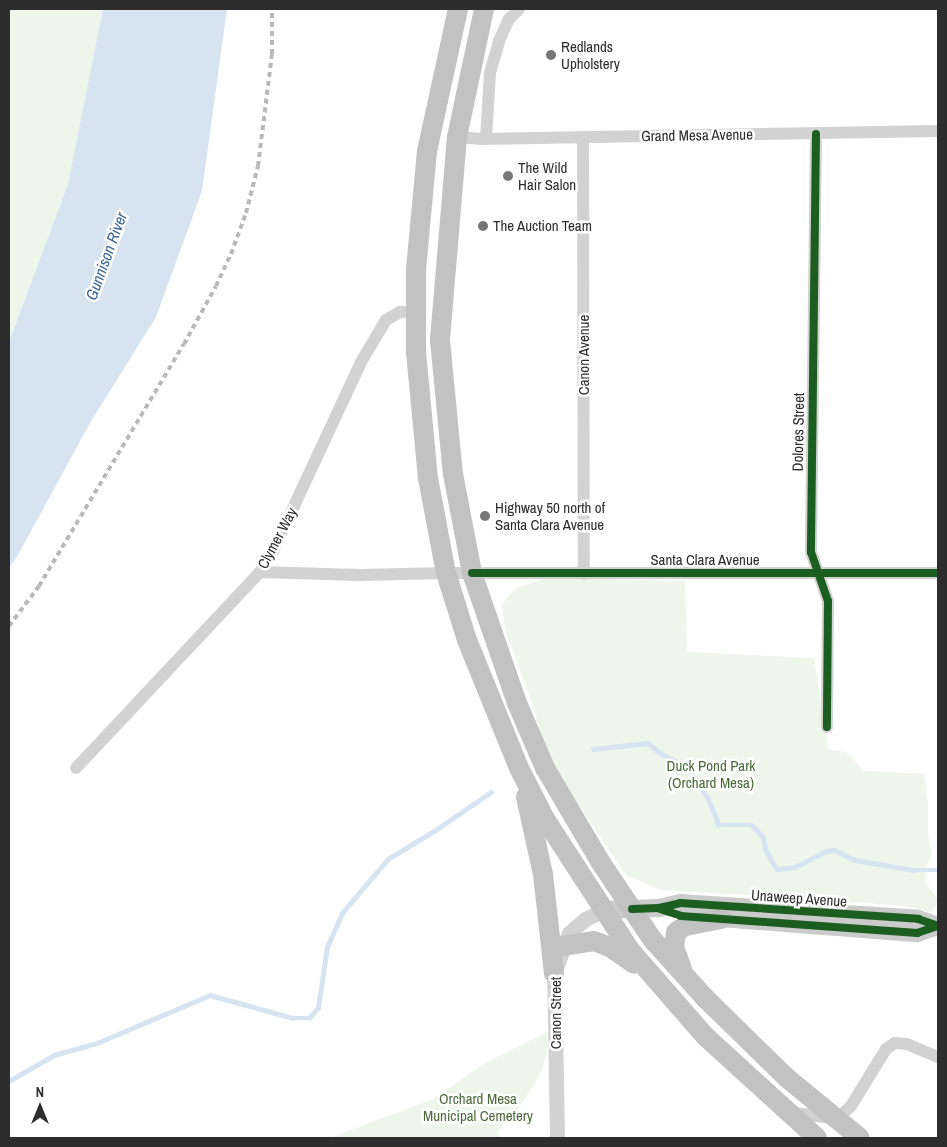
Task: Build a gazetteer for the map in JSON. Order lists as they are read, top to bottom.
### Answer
{
  "streets": {
    "main road": ["Unaweep Avenue"],
    "street": [
      "Grand Mesa Avenue",
      "Canon Avenue",
      "Dolores Street",
      "Clymer Way",
      "Santa Clara Avenue",
      "Canon Street"
    ]
  },
  "crossings": [
    ["Grand Mesa Avenue", "Canon Avenue"],
    ["Grand Mesa Avenue", "Dolores Street"],
    ["Canon Avenue", "Santa Clara Avenue"],
    ["Dolores Street", "Santa Clara Avenue"],
    ["Clymer Way", "Santa Clara Avenue"],
    ["Unaweep Avenue", "Canon Street"]
  ],
  "water": ["Gunnison River"],
  "parks": ["Duck Pond Park (Orchard Mesa)", "Orchard Mesa Municipal Cemetery"],
  "places": [
    "Redlands Upholstery",
    "The Wild Hair Salon",
    "The Auction Team",
    "Highway 50 north of Santa Clara Avenue"
  ],
  "north": "top"
}
